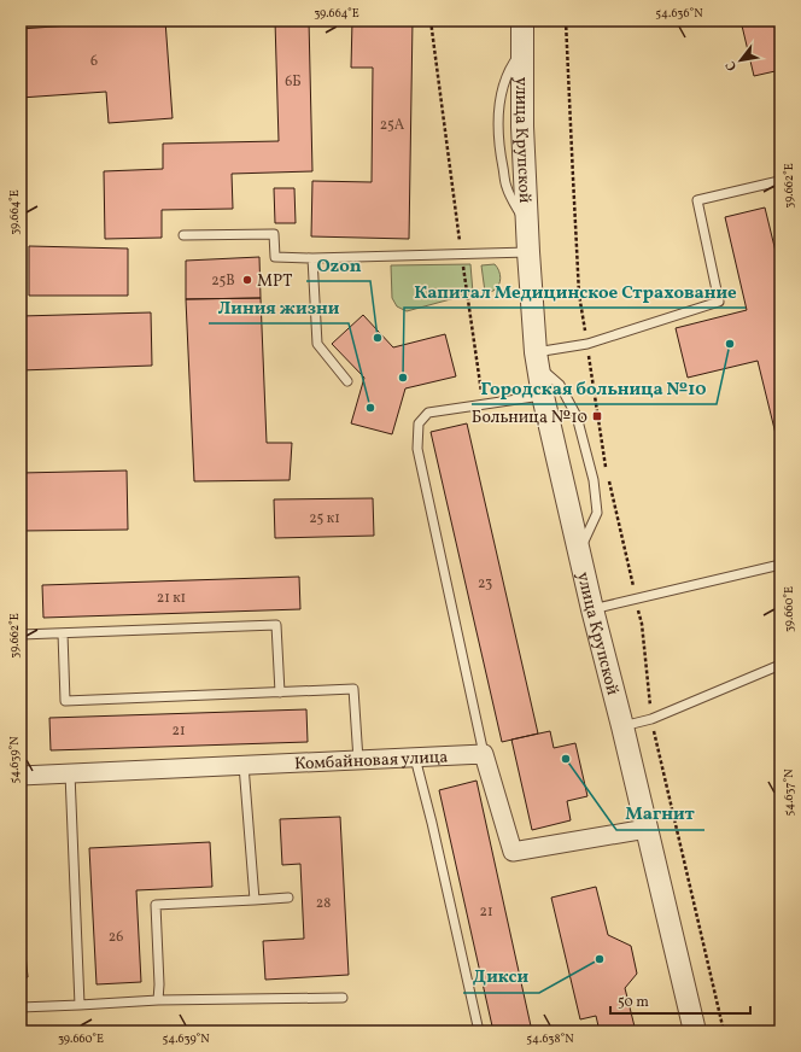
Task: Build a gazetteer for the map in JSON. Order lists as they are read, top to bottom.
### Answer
{
  "streets": {
    "street": ["улица Крупской", "Комбайновая улица"]
  },
  "places": {
    "other": [
      "МРТ",
      "Ozon",
      "Городская больница №10",
      "Капитал Медицинское Страхование",
      "Линия жизни",
      "Магнит",
      "Дикси"
    ],
    "transit": ["Больница №10"]
  },
  "house_numbers": [
    "6",
    "6Б",
    "25А",
    "25В",
    "25 к1",
    "23",
    "21 к1",
    "21",
    "28",
    "21",
    "26"
  ],
  "scale_bar": "50 m",
  "north": "bottom left",
  "coordinates": [
    "39.664°E",
    "54.636°N",
    "39.662°E",
    "39.660°E",
    "54.639°N",
    "54.637°N",
    "54.638°N"
  ]
}
